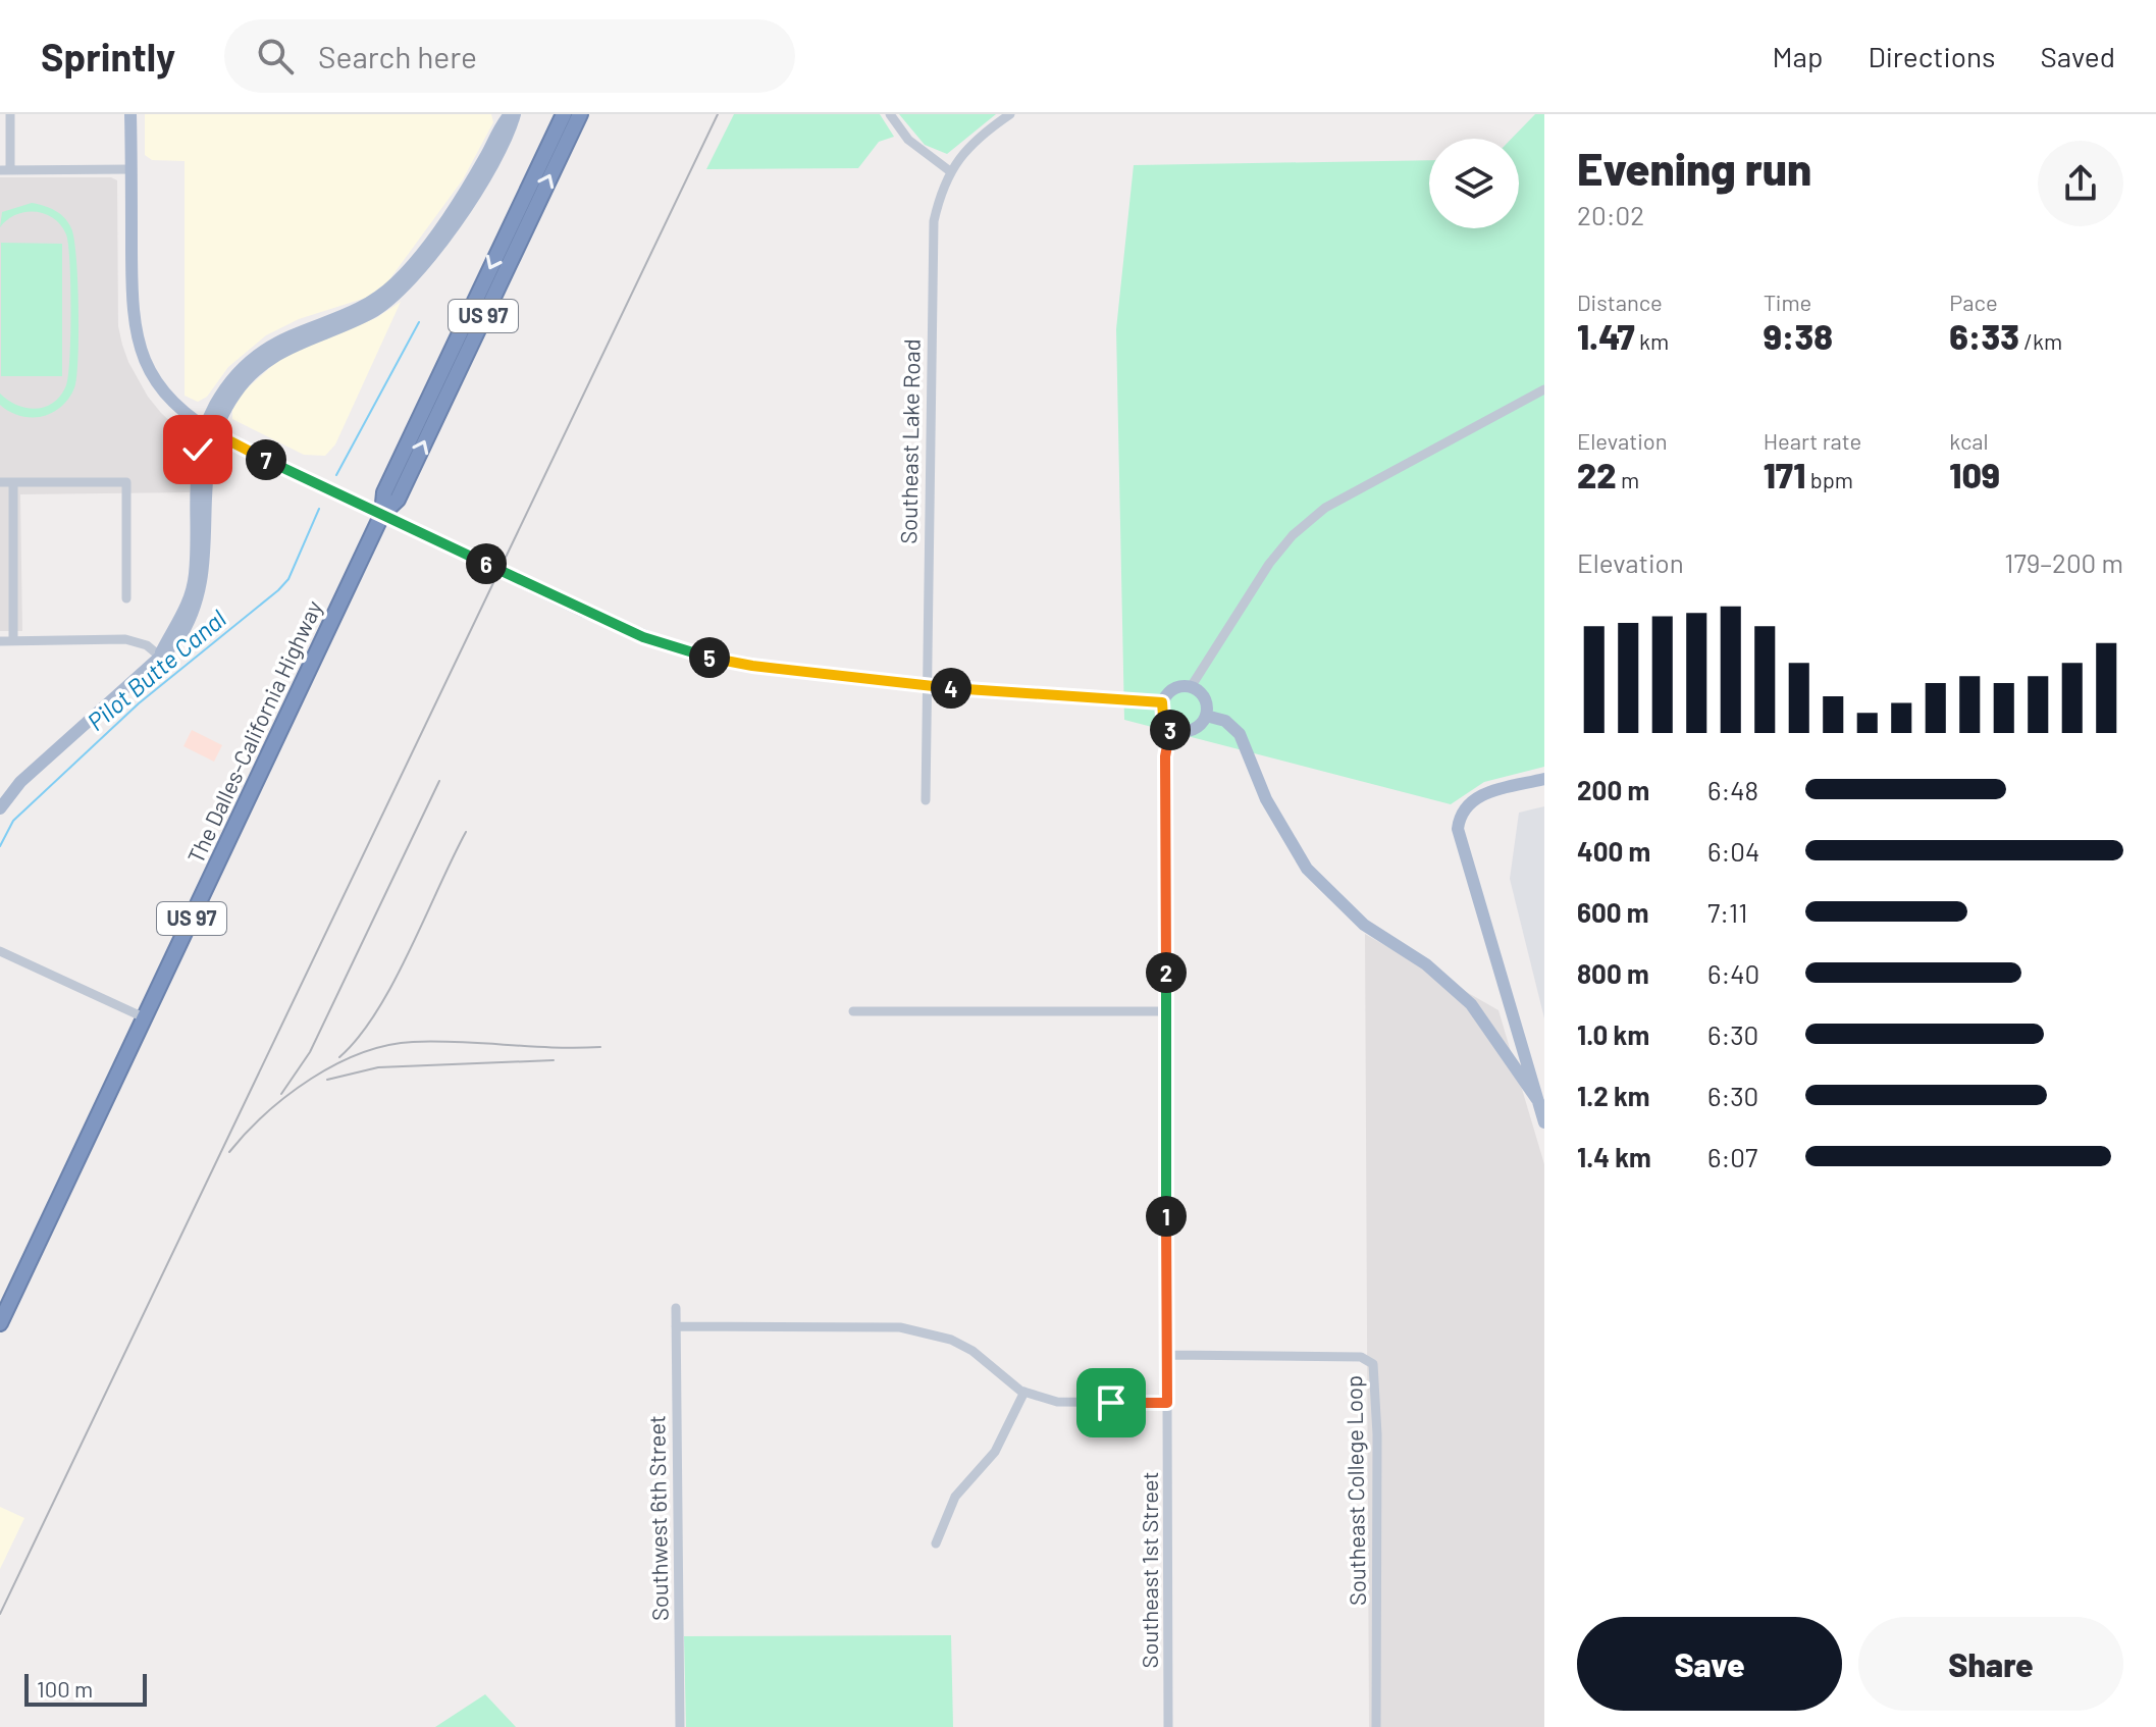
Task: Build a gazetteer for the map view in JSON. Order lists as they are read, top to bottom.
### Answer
{
  "streets": {
    "highway": ["US 97", "The Dalles-California Highway"],
    "street": [
      "Southeast Lake Road",
      "Southeast College Loop",
      "Southwest 6th Street",
      "Southeast 1st Street"
    ]
  },
  "crossings": [
    ["Southeast College Loop", "Southeast 1st Street"]
  ],
  "water": ["Pilot Butte Canal"],
  "scale_bar": "100 m",
  "page": {
    "header": "Sprintly",
    "search": "Search here",
    "nav": ["Map", "Directions", "Saved"],
    "heading": ["Evening run", "20:02"],
    "stats": [
      ["Distance", "1.47 km"],
      ["Time", "9:38"],
      ["Pace", "6:33 /km"],
      ["Elevation", "22 m"],
      ["Heart rate", "171 bpm"],
      ["kcal", "109"]
    ],
    "pins": [
      "7",
      "6",
      "5",
      "4",
      "3",
      "2",
      "1"
    ],
    "chart": ["Elevation", "179–200 m"],
    "list": [
      {
        "name": "200 m",
        "note": "6:48"
      },
      {
        "name": "400 m",
        "note": "6:04"
      },
      {
        "name": "600 m",
        "note": "7:11"
      },
      {
        "name": "800 m",
        "note": "6:40"
      },
      {
        "name": "1.0 km",
        "note": "6:30"
      },
      {
        "name": "1.2 km",
        "note": "6:30"
      },
      {
        "name": "1.4 km",
        "note": "6:07"
      }
    ],
    "buttons": ["Save", "Share"],
    "scale": "100 m"
  }
}
